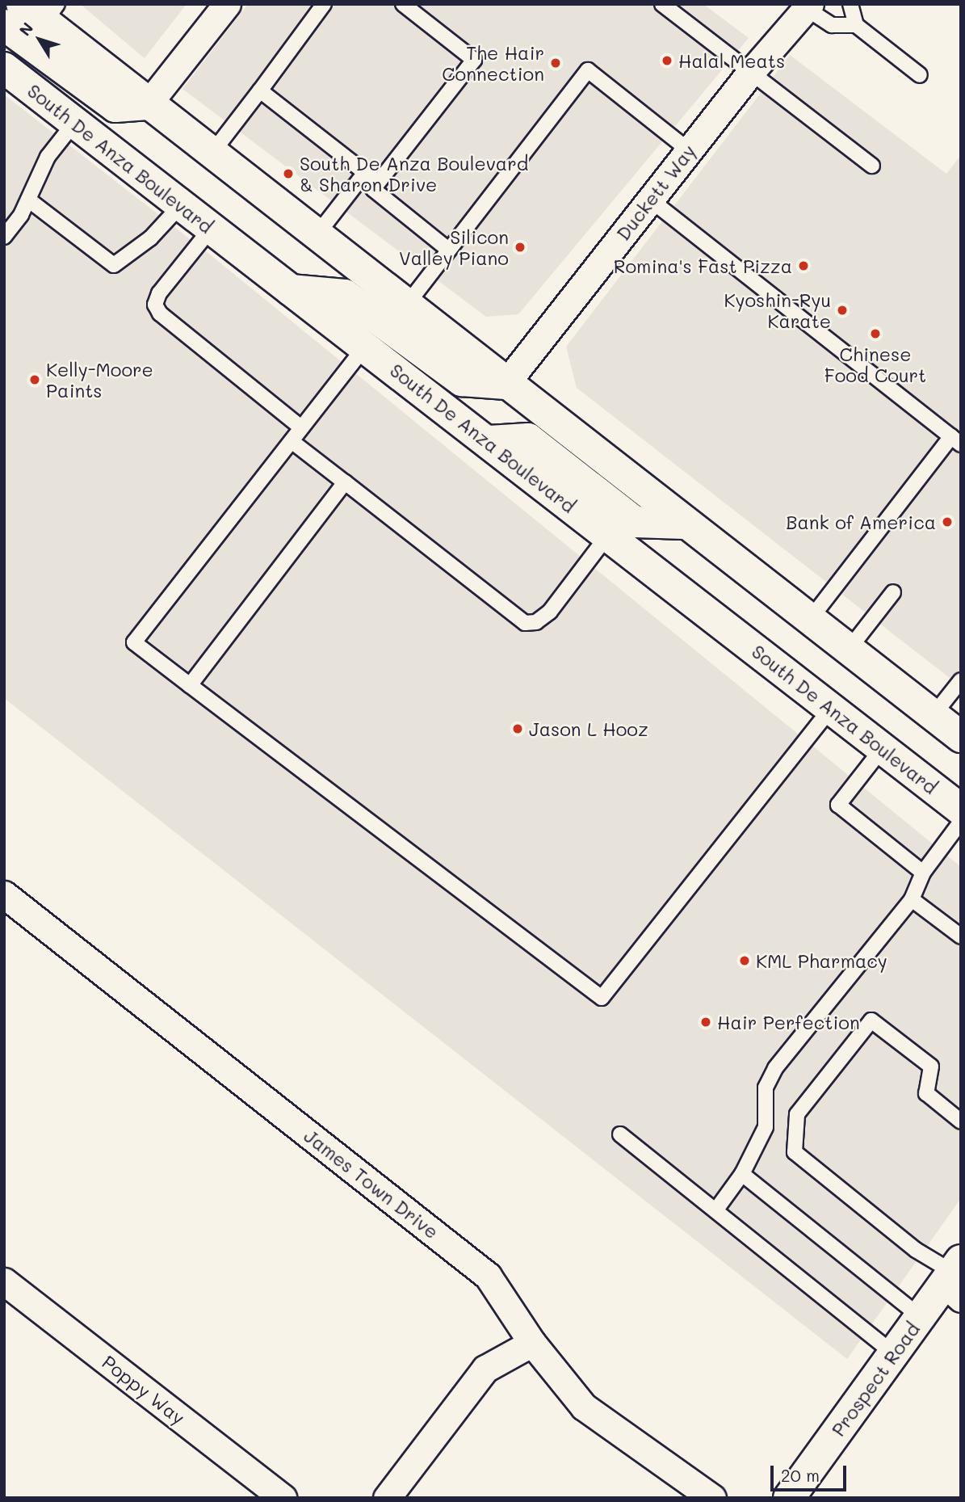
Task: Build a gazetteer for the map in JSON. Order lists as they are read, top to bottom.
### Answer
{
  "streets": {
    "main road": ["South De Anza Boulevard", "Prospect Road"],
    "street": ["Duckett Way", "James Town Drive", "Poppy Way"]
  },
  "places": [
    "Halal Meats",
    "The Hair Connection",
    "South De Anza Boulevard & Sharon Drive",
    "Silicon Valley Piano",
    "Romina's Fast Pizza",
    "Kyoshin-Ryu Karate",
    "Chinese Food Court",
    "Kelly-Moore Paints",
    "Bank of America",
    "Jason L Hooz",
    "KML Pharmacy",
    "Hair Perfection"
  ],
  "scale_bar": "20 m",
  "north": "top left"
}
